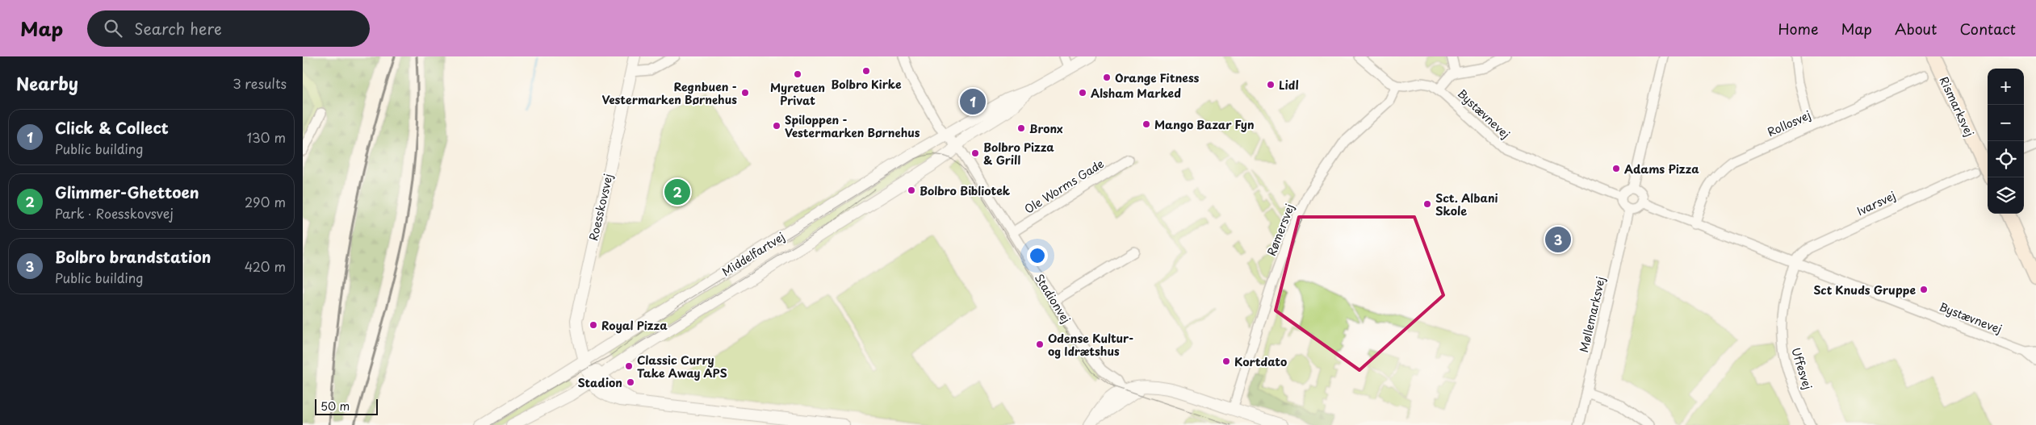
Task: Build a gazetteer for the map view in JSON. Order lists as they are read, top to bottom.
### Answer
{
  "streets": {
    "main road": ["Rismarksvej"],
    "street": [
      "Bystævnevej",
      "Rollosvej",
      "Ole Worms Gade",
      "Ivarsvej",
      "Roesskovsvej",
      "Rømersvej",
      "Middelfartvej",
      "Stadionvej",
      "Møllemarksvej",
      "Uffesvej"
    ]
  },
  "crossings": [
    ["Rismarksvej", "Ivarsvej"],
    ["Bystævnevej", "Rollosvej"],
    ["Bystævnevej", "Ivarsvej"],
    ["Bystævnevej", "Rømersvej"],
    ["Bystævnevej", "Møllemarksvej"],
    ["Bystævnevej", "Uffesvej"],
    ["Ole Worms Gade", "Stadionvej"],
    ["Ivarsvej", "Uffesvej"],
    ["Roesskovsvej", "Middelfartvej"],
    ["Middelfartvej", "Stadionvej"]
  ],
  "places": [
    "Bolbro Kirke",
    "Myretuen Privat",
    "Orange Fitness",
    "Lidl",
    "Regnbuen - Vestermarken Børnehus",
    "Alsham Marked",
    "Mango Bazar Fyn",
    "Spiloppen - Vestermarken Børnehus",
    "Bronx",
    "Bolbro Pizza & Grill",
    "Adams Pizza",
    "Bolbro Bibliotek",
    "Sct. Albani Skole",
    "Sct Knuds Gruppe",
    "Royal Pizza",
    "Odense Kultur- og Idrætshus",
    "Kortdato",
    "Classic Curry Take Away APS",
    "Stadion"
  ],
  "scale_bar": "50 m",
  "page": {
    "header": "Map",
    "search": "Search here",
    "nav": [
      "Home",
      "Map",
      "About",
      "Contact"
    ],
    "heading": ["Nearby", "3 results"],
    "map_buttons": ["+", "−"],
    "pins": ["1", "2", "3"],
    "list": [
      {
        "mark": "1",
        "name": "Click & Collect",
        "note": "Public building",
        "value": "130 m"
      },
      {
        "mark": "2",
        "name": "Glimmer-Ghettoen",
        "note": "Park · Roesskovsvej",
        "value": "290 m"
      },
      {
        "mark": "3",
        "name": "Bolbro brandstation",
        "note": "Public building",
        "value": "420 m"
      }
    ],
    "scale": "50 m"
  }
}
